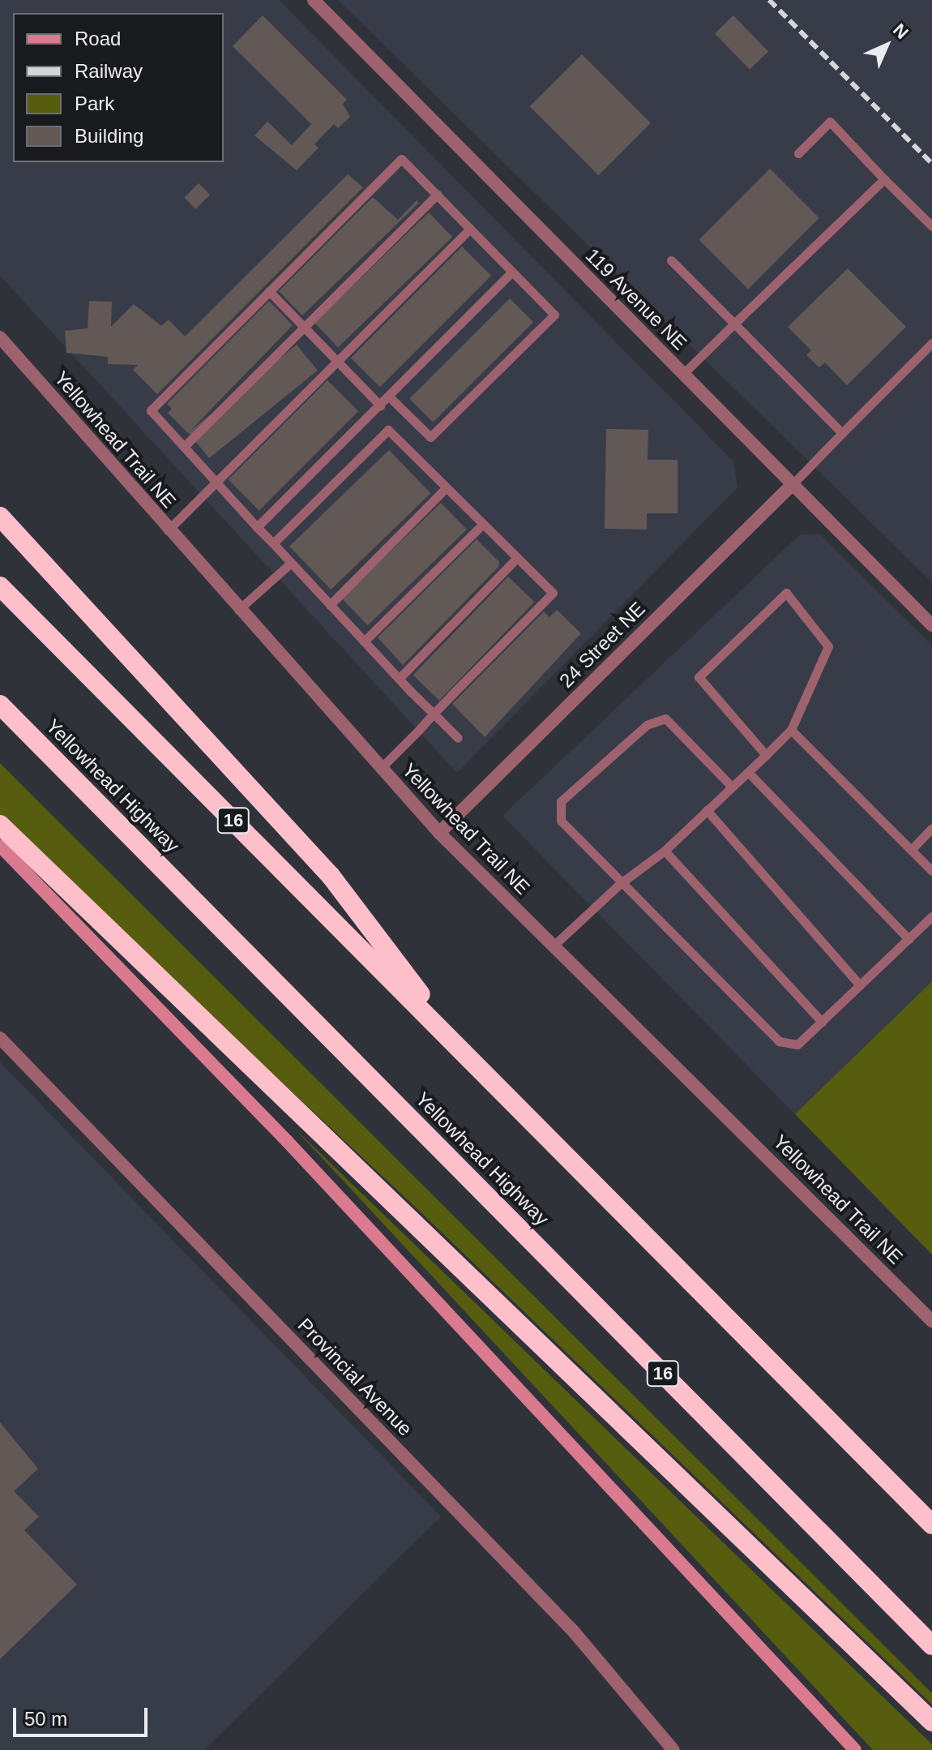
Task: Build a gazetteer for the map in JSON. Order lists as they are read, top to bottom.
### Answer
{
  "streets": {
    "highway": ["Yellowhead Highway", "16"],
    "street": [
      "119 Avenue NE",
      "Yellowhead Trail NE",
      "24 Street NE",
      "Provincial Avenue"
    ]
  },
  "crossings": [
    ["119 Avenue NE", "24 Street NE"],
    ["Yellowhead Trail NE", "24 Street NE"]
  ],
  "legend": [
    "Road",
    "Railway",
    "Park",
    "Building"
  ],
  "scale_bar": "50 m",
  "north": "top right"
}
